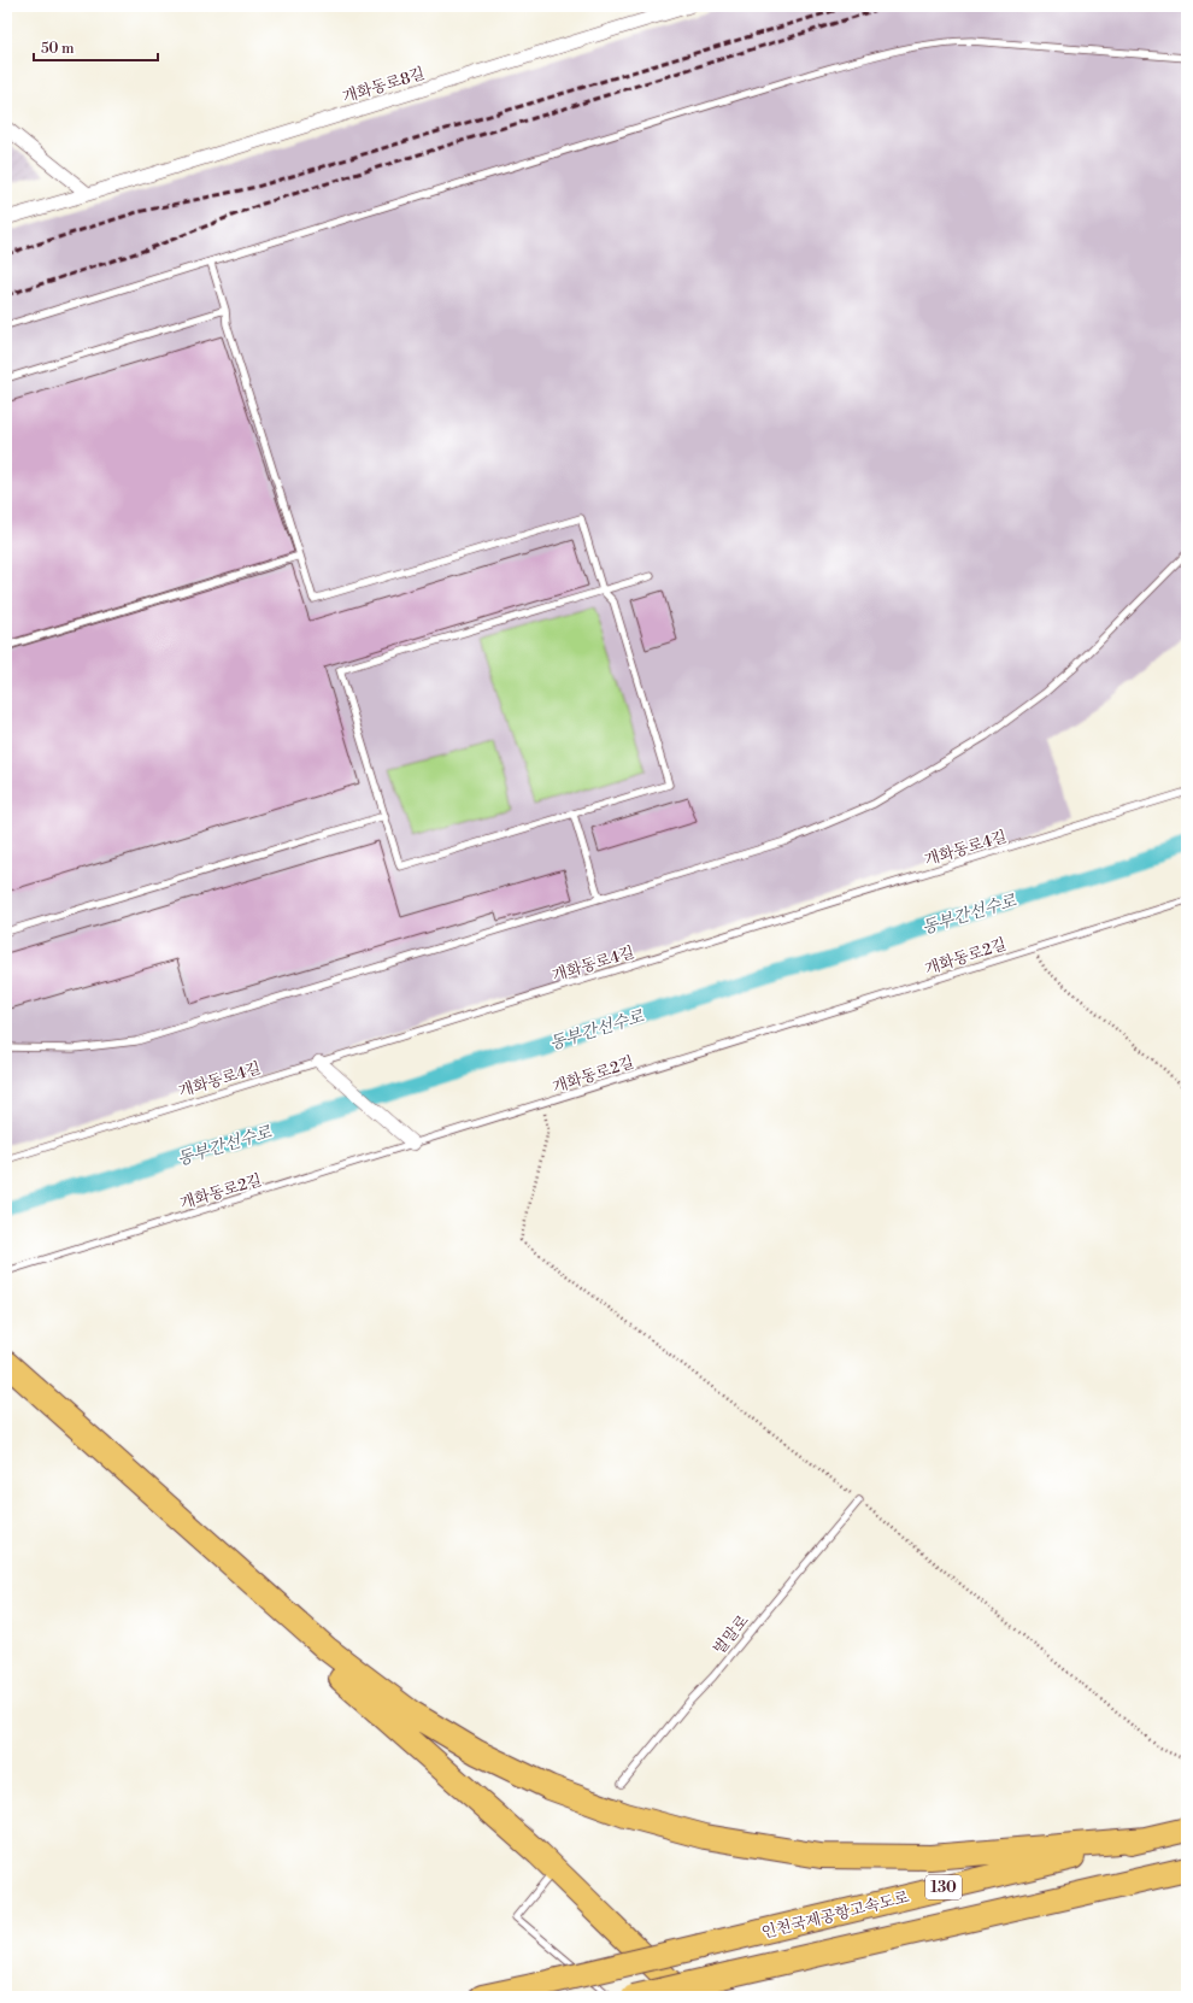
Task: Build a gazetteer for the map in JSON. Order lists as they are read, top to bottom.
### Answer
{
  "streets": {
    "highway": ["130", "인천국제공항고속도로"],
    "street": ["개화동로8길"],
    "lane": ["개화동로4길", "개화동로2길", "벌말로"]
  },
  "water": ["동부간선수로"],
  "scale_bar": "50 m"
}
